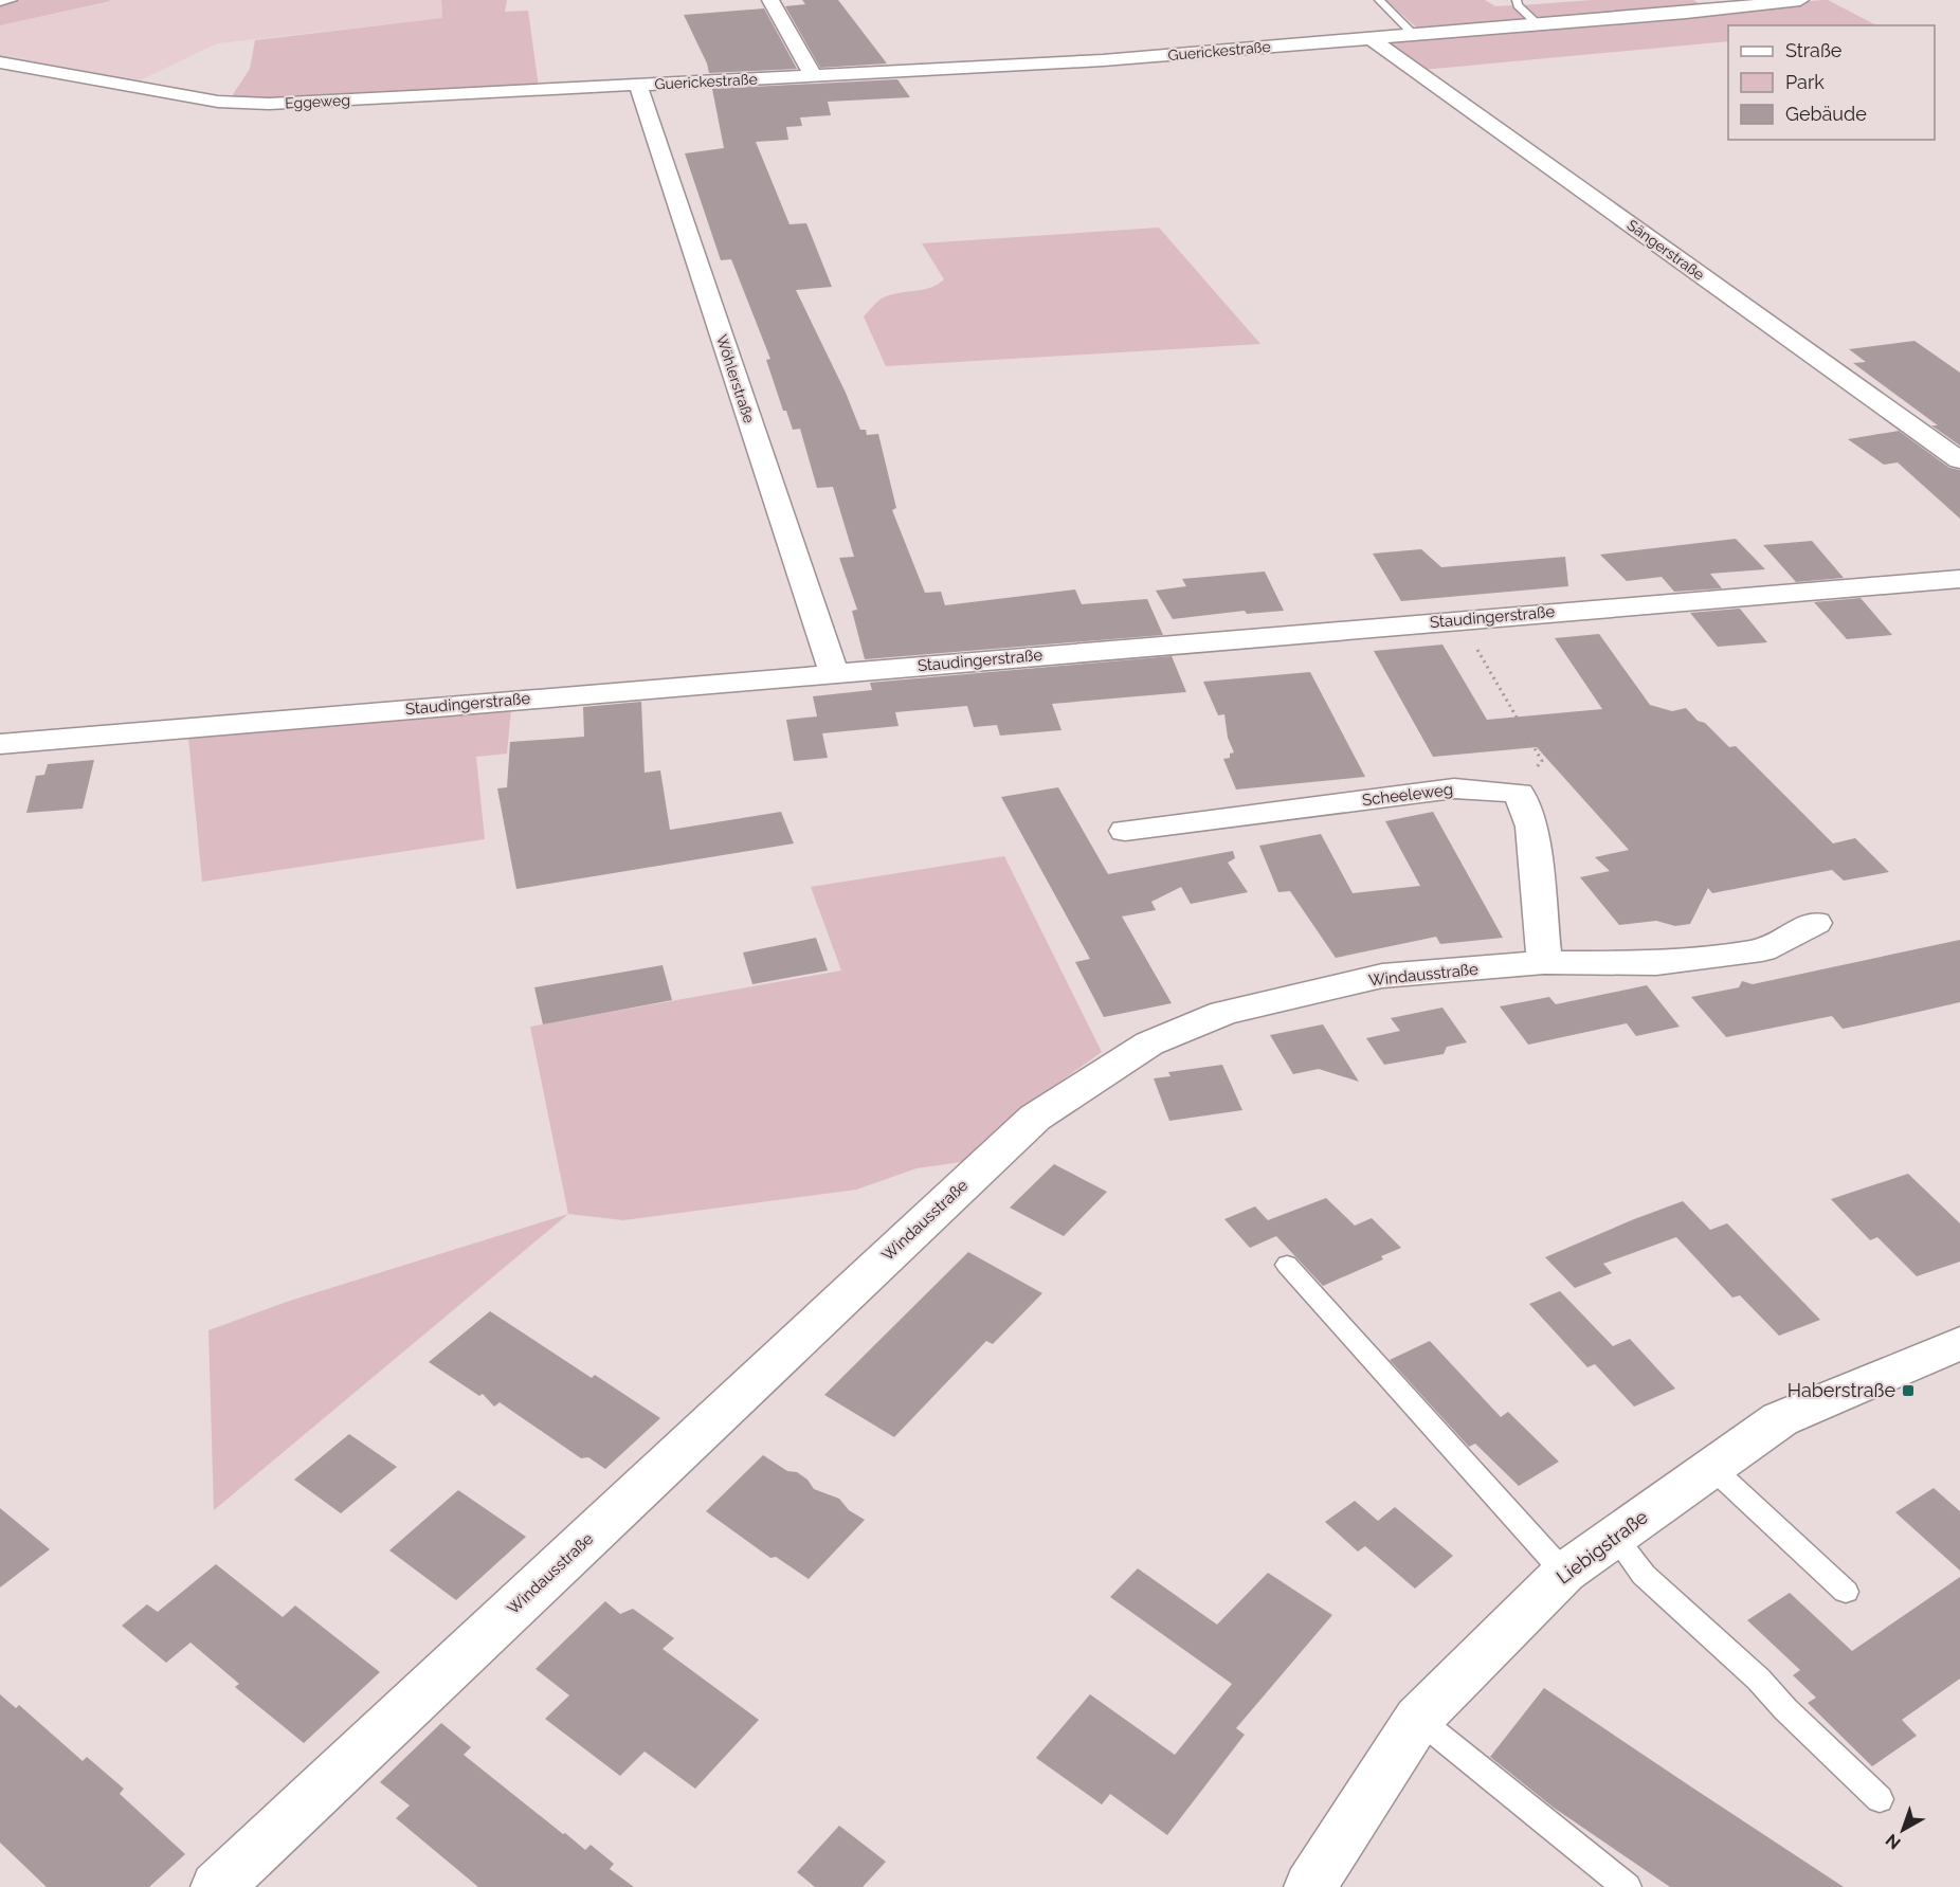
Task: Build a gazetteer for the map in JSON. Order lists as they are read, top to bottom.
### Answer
{
  "streets": {
    "street": [
      "Guerickestraße",
      "Eggeweg",
      "Sängerstraße",
      "Wöhlerstraße",
      "Staudingerstraße",
      "Scheeleweg",
      "Windausstraße",
      "Liebigstraße"
    ]
  },
  "crossings": [
    ["Guerickestraße", "Eggeweg"],
    ["Guerickestraße", "Sängerstraße"],
    ["Guerickestraße", "Wöhlerstraße"],
    ["Eggeweg", "Wöhlerstraße"],
    ["Wöhlerstraße", "Staudingerstraße"]
  ],
  "places": {
    "transit": ["Haberstraße"]
  },
  "legend": ["Straße", "Park", "Gebäude"],
  "north": "bottom left"
}
